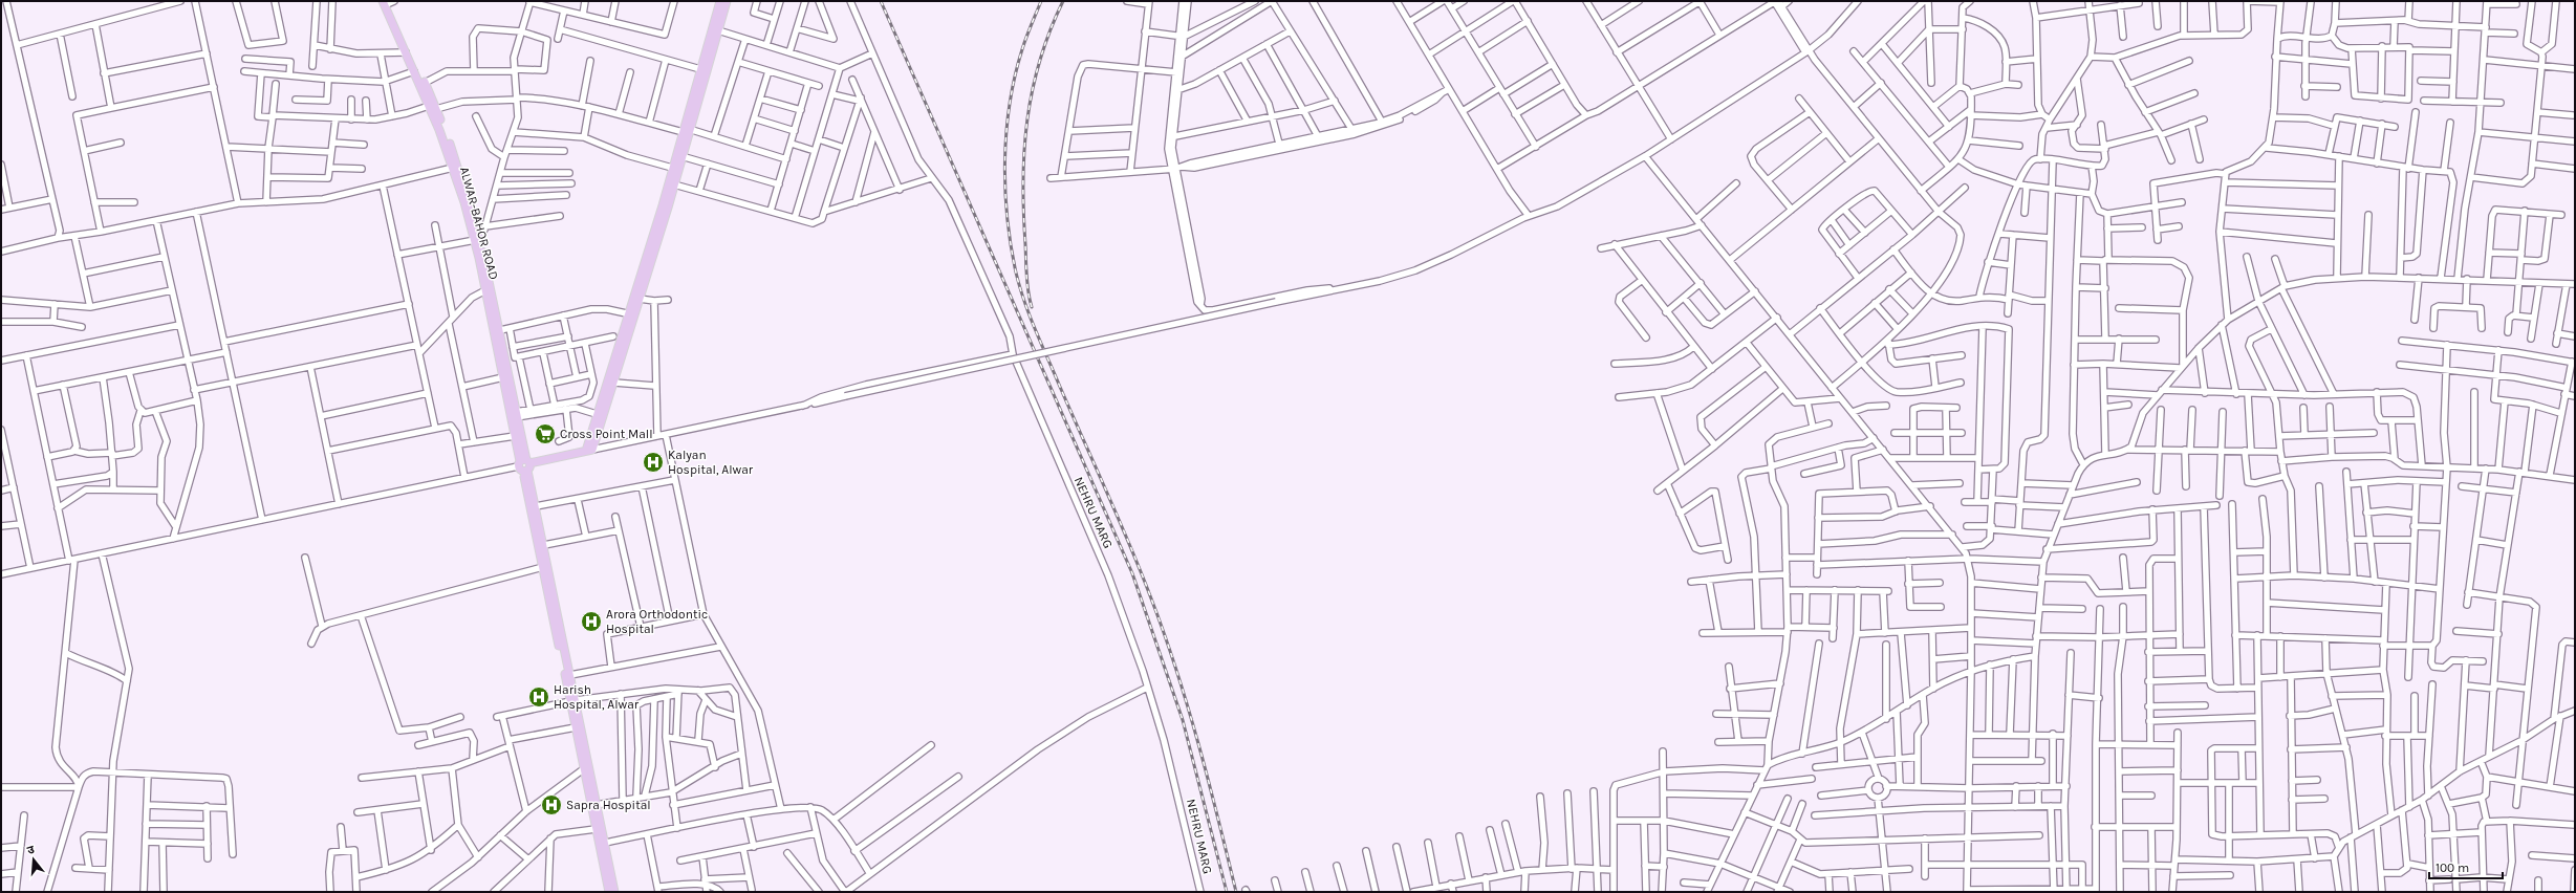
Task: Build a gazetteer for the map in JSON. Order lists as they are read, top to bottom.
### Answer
{
  "streets": {
    "main road": ["ALWAR-BAHOR ROAD"],
    "street": ["NEHRU MARG"]
  },
  "places": {
    "supermarket": ["Cross Point Mall"],
    "hospital": [
      "Kalyan Hospital, Alwar",
      "Arora Orthodontic Hospital",
      "Harish Hospital, Alwar",
      "Sapra Hospital"
    ]
  },
  "scale_bar": "100 m",
  "north": "top"
}
